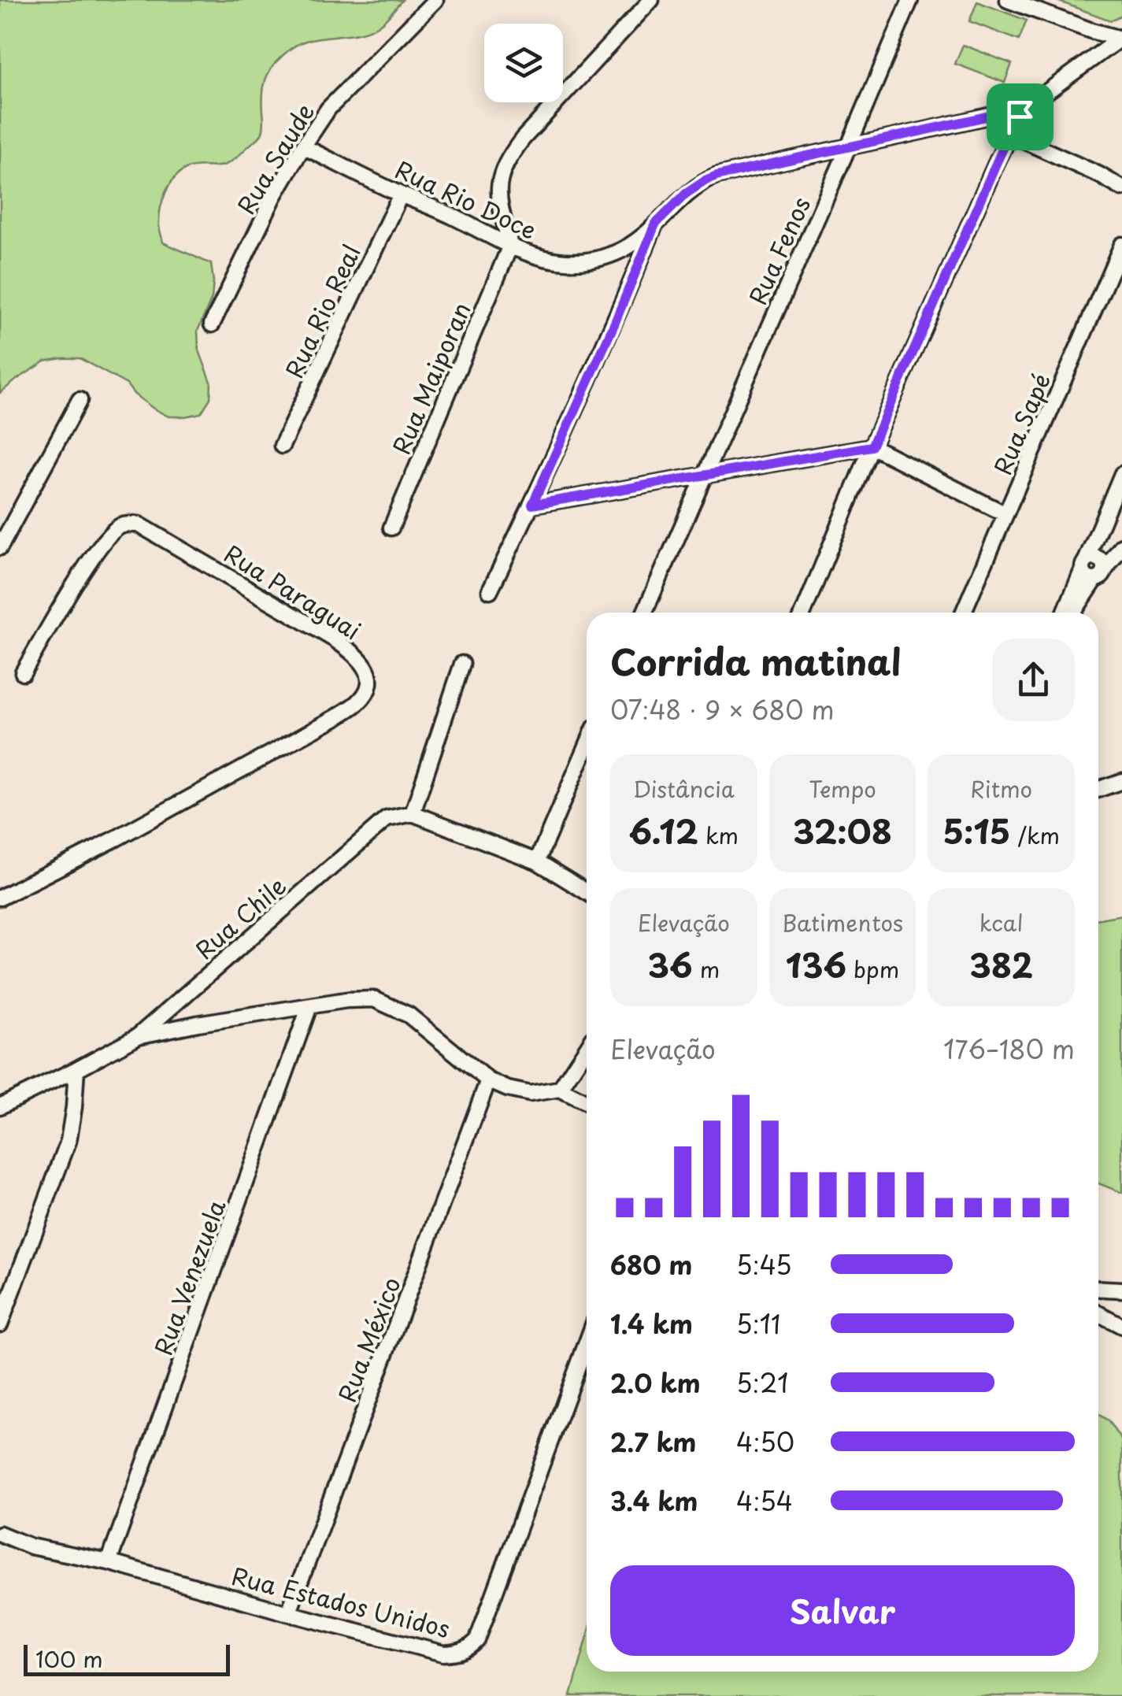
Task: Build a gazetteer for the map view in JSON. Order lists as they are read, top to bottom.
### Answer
{
  "streets": {
    "street": [
      "Rua Saude",
      "Rua Rio Doce",
      "Rua Fenos",
      "Rua Rio Real",
      "Rua Maiporan",
      "Rua Sapé",
      "Rua Paraguai",
      "Rua Chile",
      "Rua Venezuela",
      "Rua México",
      "Rua Estados Unidos"
    ]
  },
  "crossings": [
    ["Rua Saude", "Rua Rio Doce"],
    ["Rua Rio Doce", "Rua Fenos"],
    ["Rua Rio Doce", "Rua Rio Real"],
    ["Rua Rio Doce", "Rua Maiporan"],
    ["Rua Venezuela", "Rua Estados Unidos"],
    ["Rua México", "Rua Estados Unidos"]
  ],
  "scale_bar": "100 m",
  "page": {
    "heading": ["Corrida matinal", "07:48 · 9 × 680 m"],
    "stats": [
      ["Distância", "6.12 km"],
      ["Tempo", "32:08"],
      ["Ritmo", "5:15 /km"],
      ["Elevação", "36 m"],
      ["Batimentos", "136 bpm"],
      ["kcal", "382"]
    ],
    "chart": ["Elevação", "176–180 m"],
    "list": [
      {
        "name": "680 m",
        "note": "5:45"
      },
      {
        "name": "1.4 km",
        "note": "5:11"
      },
      {
        "name": "2.0 km",
        "note": "5:21"
      },
      {
        "name": "2.7 km",
        "note": "4:50"
      },
      {
        "name": "3.4 km",
        "note": "4:54"
      }
    ],
    "buttons": "Salvar",
    "scale": "100 m"
  }
}
